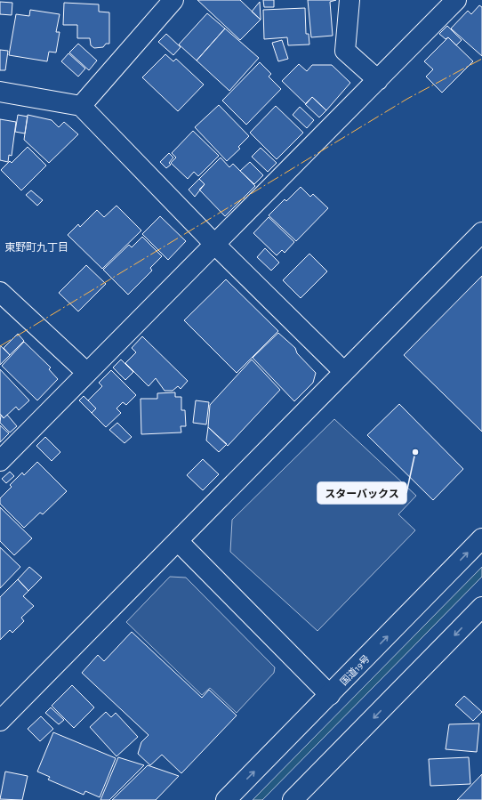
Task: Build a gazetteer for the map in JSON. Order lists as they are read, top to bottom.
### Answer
{
  "streets": {
    "main road": ["国道19号"]
  },
  "districts": ["東野町九丁目"],
  "places": ["スターバックス"]
}
